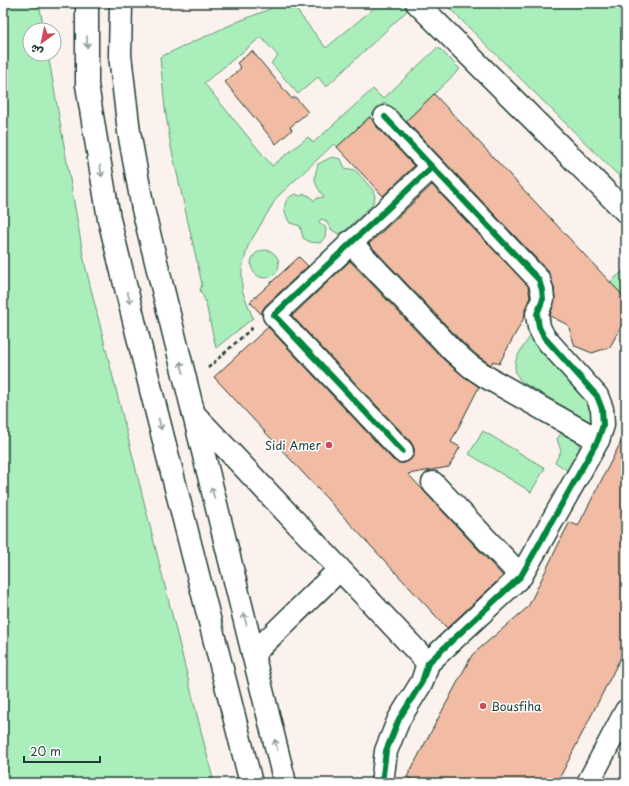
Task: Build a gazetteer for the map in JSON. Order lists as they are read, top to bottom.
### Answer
{
  "places": ["Sidi Amer", "Bousfiha"],
  "scale_bar": "20 m",
  "north": "bottom left"
}
